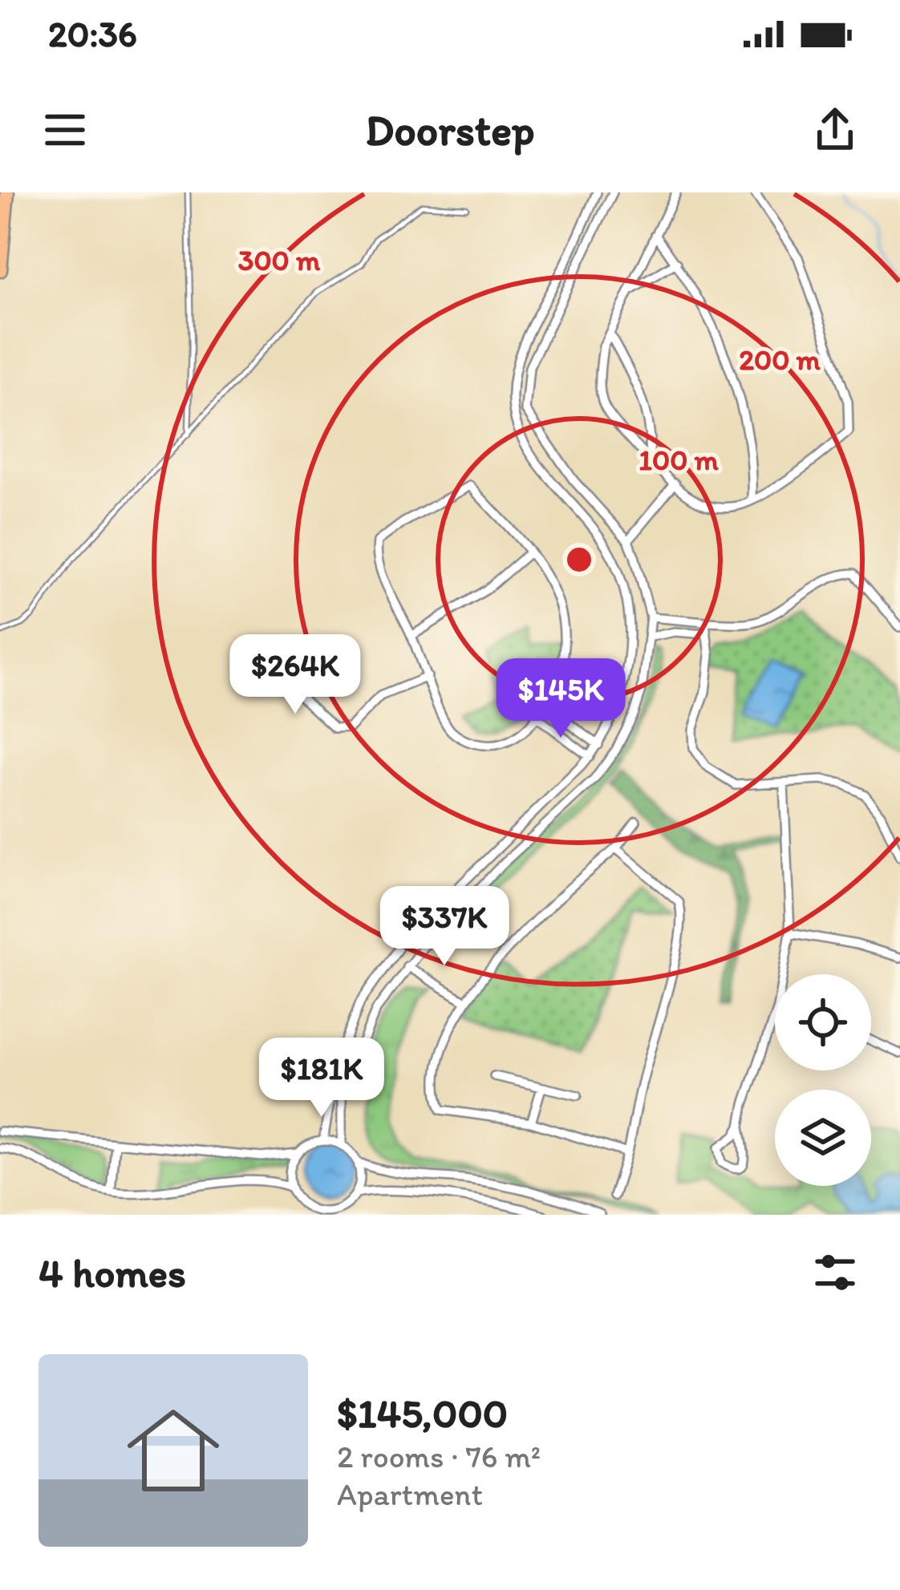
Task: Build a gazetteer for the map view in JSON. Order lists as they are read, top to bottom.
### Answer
{
  "page": {
    "status": "20:36",
    "header": "Doorstep",
    "price": [
      "$264K",
      "$145K",
      "$337K",
      "$181K"
    ],
    "heading": "4 homes",
    "list": [
      {
        "name": "$145,000",
        "note": "2 rooms · 76 m² · Apartment"
      }
    ]
  },
  "rings": ["300 m", "200 m", "100 m"]
}
